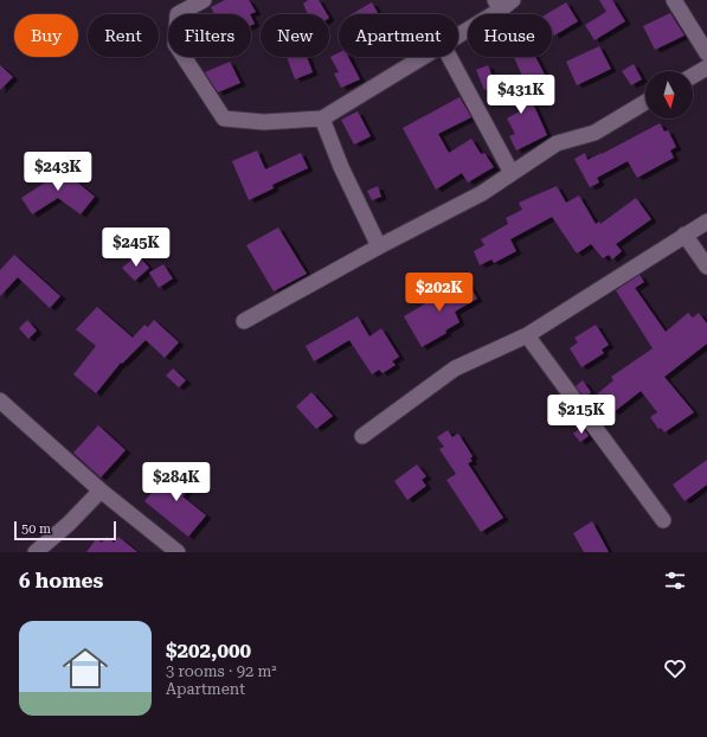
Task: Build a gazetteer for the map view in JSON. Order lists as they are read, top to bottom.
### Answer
{
  "scale_bar": "50 m",
  "north": "bottom",
  "page": {
    "chip": [
      "Buy",
      "Rent",
      "Filters",
      "New",
      "Apartment",
      "House"
    ],
    "price": [
      "$431K",
      "$243K",
      "$245K",
      "$202K",
      "$215K",
      "$284K"
    ],
    "scale": "50 m",
    "heading": "6 homes",
    "list": [
      {
        "name": "$202,000",
        "note": "3 rooms · 92 m² · Apartment"
      }
    ]
  }
}
